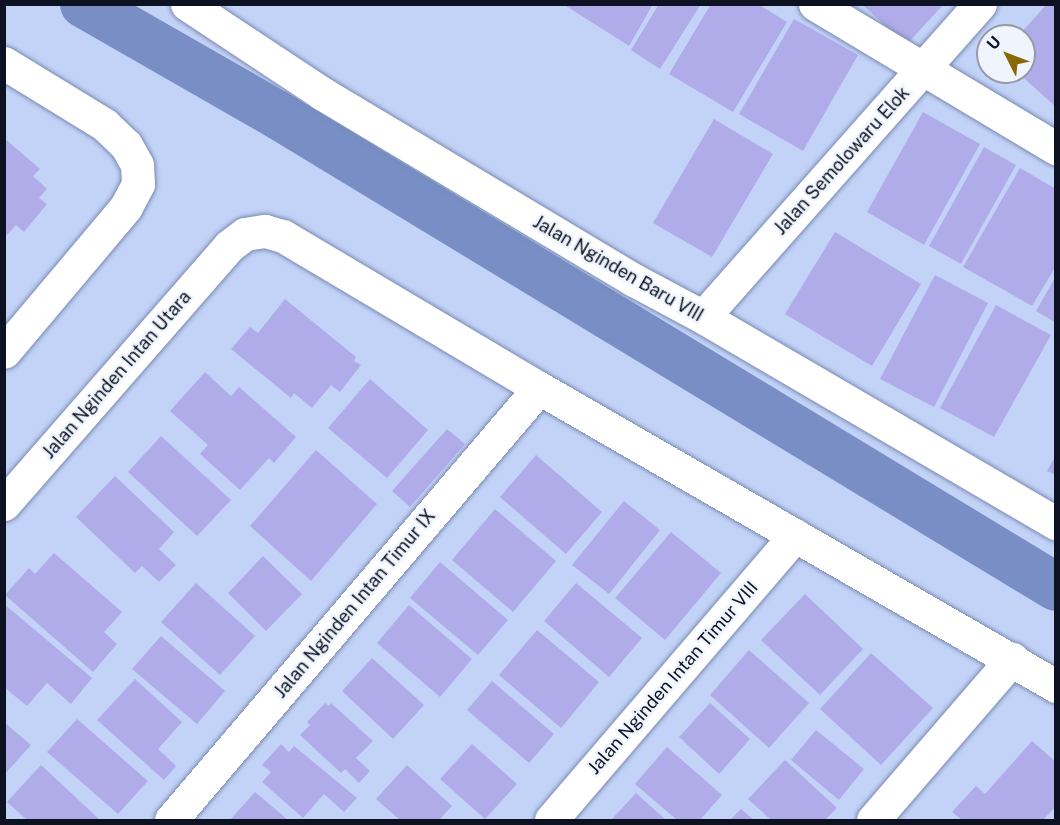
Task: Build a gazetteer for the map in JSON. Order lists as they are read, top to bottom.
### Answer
{
  "streets": {
    "street": [
      "Jalan Semolowaru Elok",
      "Jalan Nginden Baru VIII",
      "Jalan Nginden Intan Utara",
      "Jalan Nginden Intan Timur IX",
      "Jalan Nginden Intan Timur VIII"
    ]
  },
  "crossings": [
    ["Jalan Semolowaru Elok", "Jalan Nginden Baru VIII"],
    ["Jalan Nginden Intan Utara", "Jalan Nginden Intan Timur IX"]
  ],
  "north": "top left"
}
